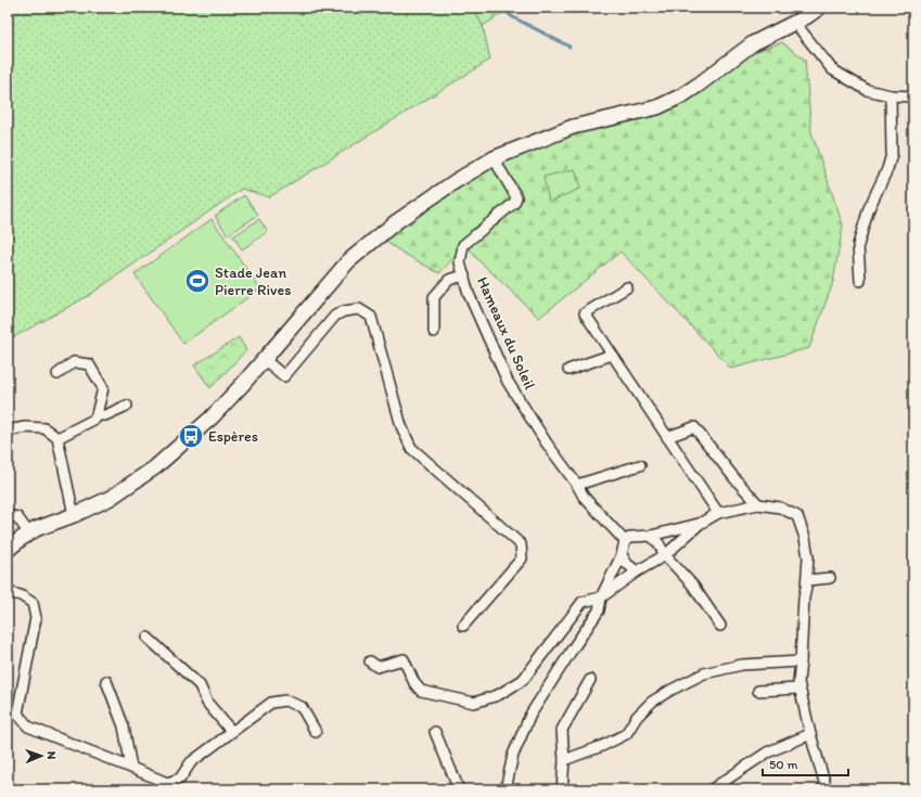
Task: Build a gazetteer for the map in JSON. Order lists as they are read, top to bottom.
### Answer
{
  "streets": {
    "street": ["Hameaux du Soleil"]
  },
  "places": {
    "sports": ["Stade Jean Pierre Rives"],
    "bus stop": ["Espères"]
  },
  "scale_bar": "50 m",
  "north": "right"
}
